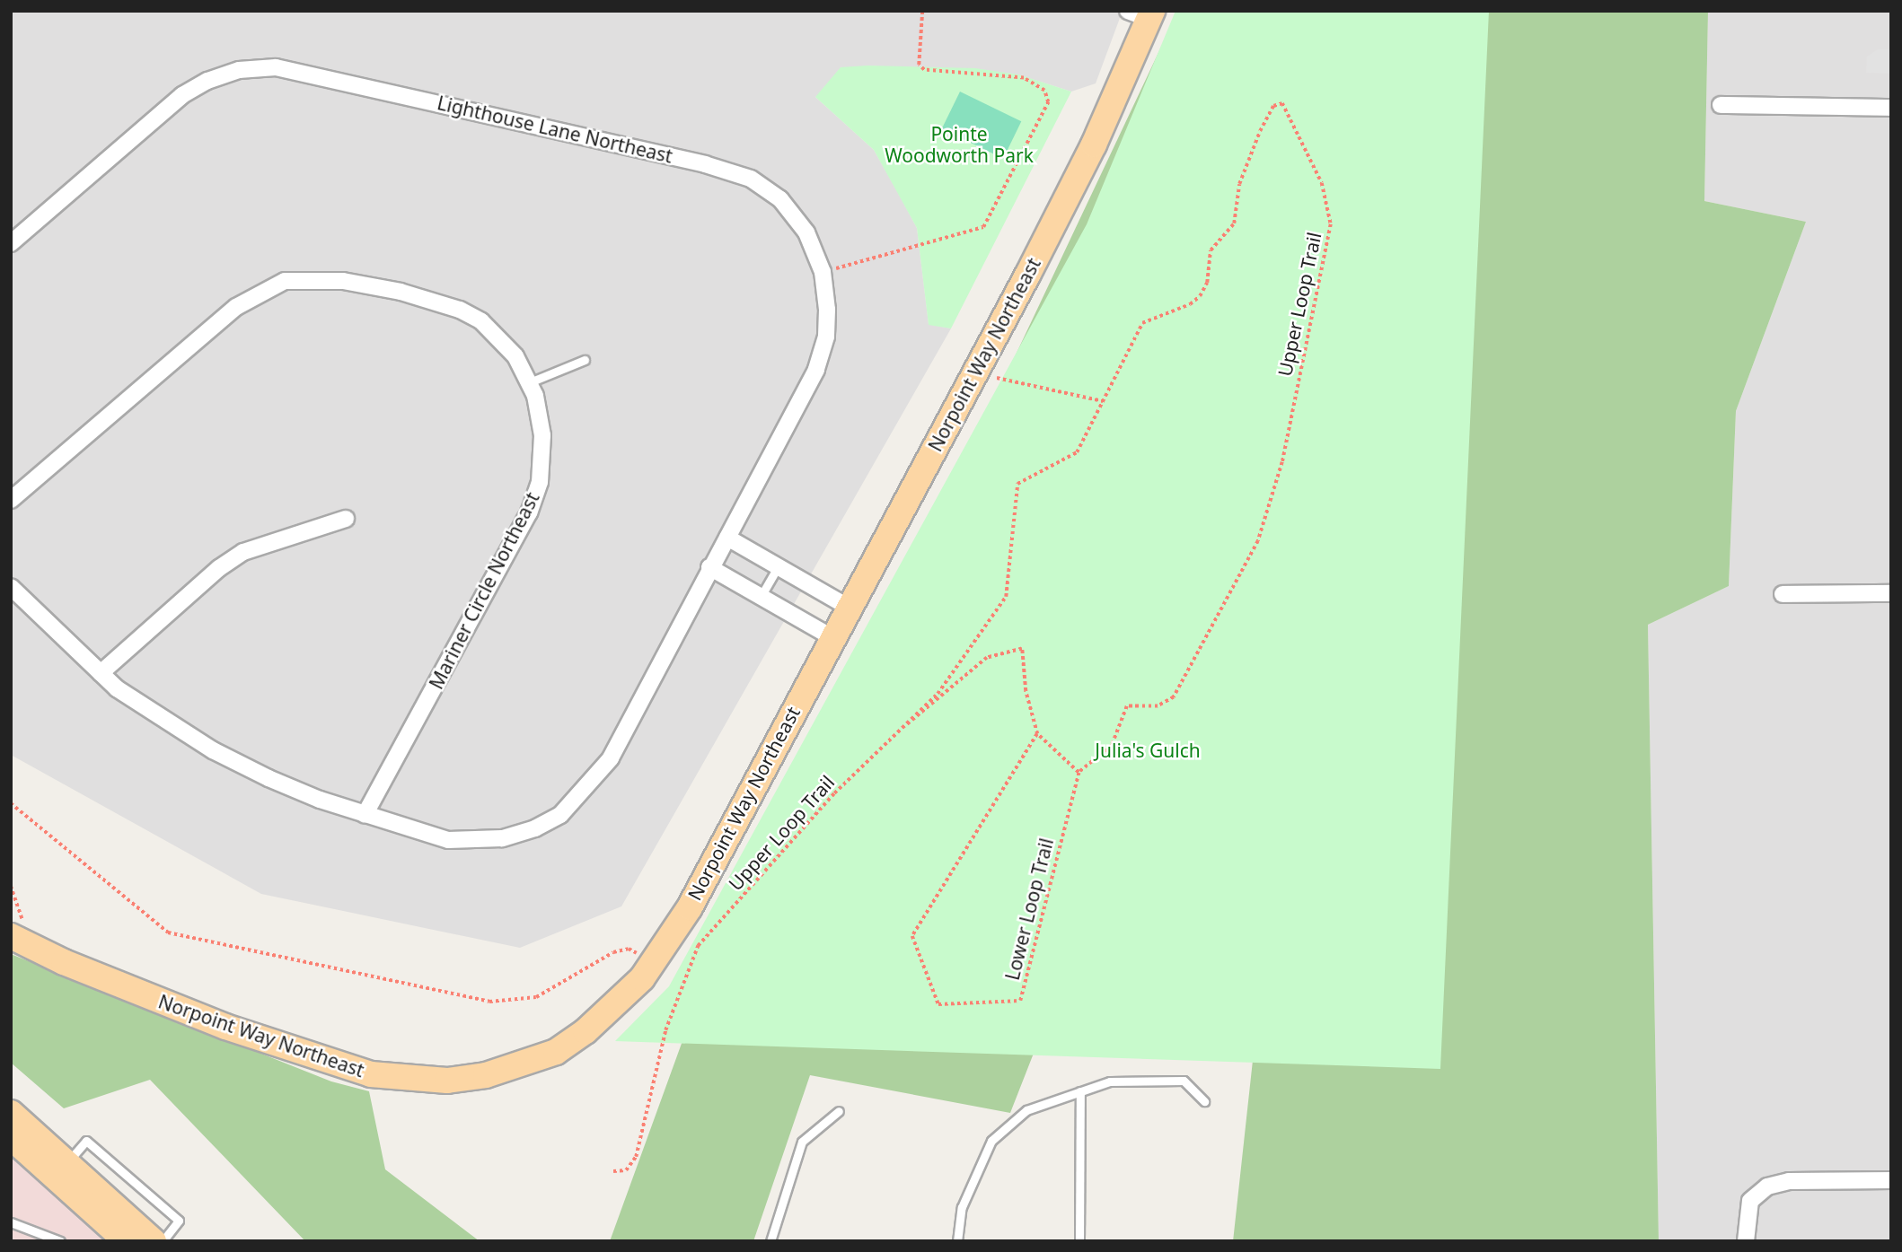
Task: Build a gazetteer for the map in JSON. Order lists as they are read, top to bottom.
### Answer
{
  "streets": {
    "main road": ["Norpoint Way Northeast"],
    "street": ["Lighthouse Lane Northeast", "Mariner Circle Northeast"],
    "path": ["Upper Loop Trail", "Lower Loop Trail"]
  },
  "crossings": [
    ["Lighthouse Lane Northeast", "Mariner Circle Northeast"],
    ["Upper Loop Trail", "Lower Loop Trail"]
  ],
  "parks": ["Pointe Woodworth Park", "Julia's Gulch"]
}
